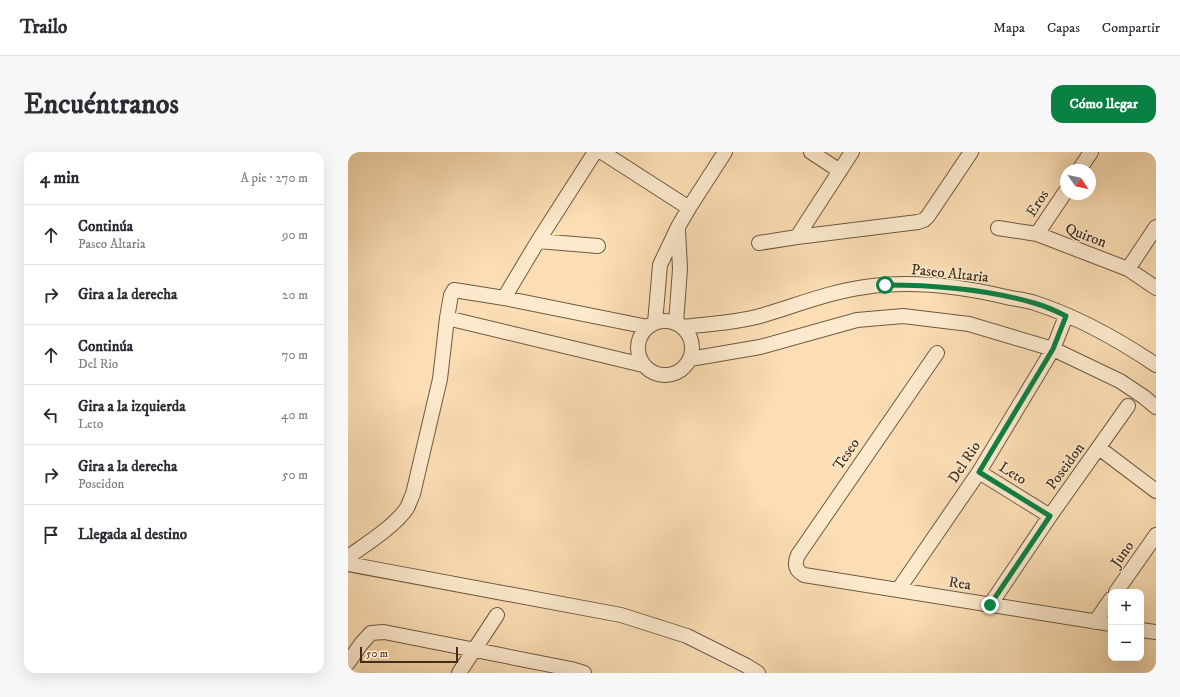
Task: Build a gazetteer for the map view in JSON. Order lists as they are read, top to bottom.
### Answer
{
  "streets": {
    "street": [
      "Eros",
      "Quiron",
      "Paseo Altaria",
      "Teseo",
      "Del Rio",
      "Poseidon",
      "Leto",
      "Juno",
      "Rea"
    ]
  },
  "crossings": [
    ["Eros", "Quiron"],
    ["Paseo Altaria", "Del Rio"],
    ["Teseo", "Rea"],
    ["Del Rio", "Leto"],
    ["Del Rio", "Rea"],
    ["Poseidon", "Leto"],
    ["Poseidon", "Rea"]
  ],
  "scale_bar": "50 m",
  "north": "bottom right",
  "page": {
    "header": "Trailo",
    "nav": ["Mapa", "Capas", "Compartir"],
    "buttons": "Cómo llegar",
    "title": "Encuéntranos",
    "heading": ["4 min", "A pie · 270 m"],
    "list": [
      ["Continúa", "Paseo Altaria", "90 m"],
      ["Gira a la derecha", "20 m"],
      ["Continúa", "Del Rio", "70 m"],
      ["Gira a la izquierda", "Leto", "40 m"],
      ["Gira a la derecha", "Poseidon", "50 m"],
      "Llegada al destino"
    ],
    "map_buttons": ["+", "−"],
    "scale": "50 m"
  }
}
